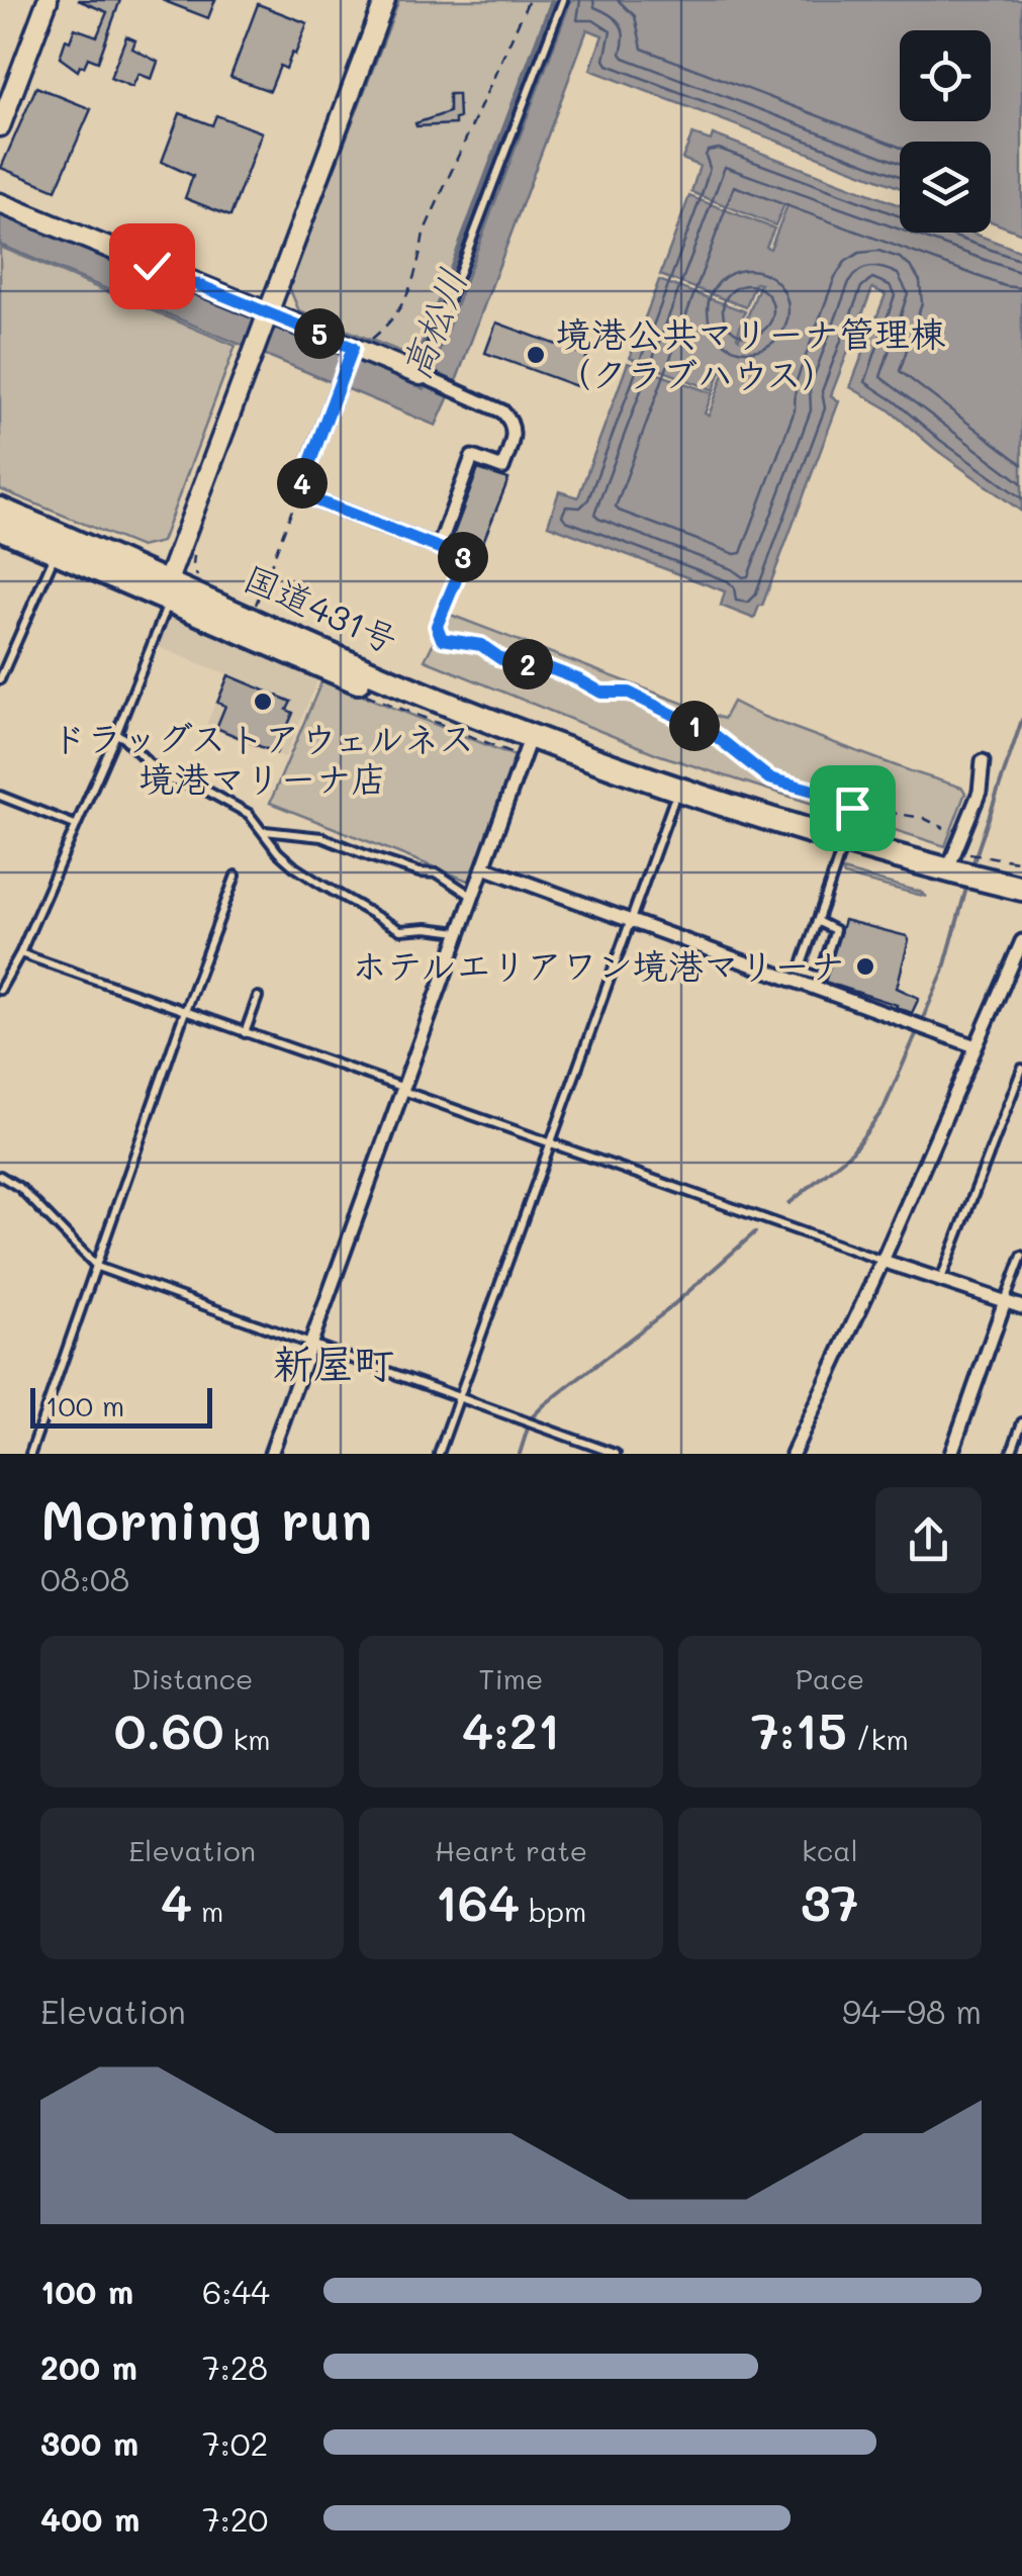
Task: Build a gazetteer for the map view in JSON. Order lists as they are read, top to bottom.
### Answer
{
  "streets": {
    "highway": ["国道431号"]
  },
  "districts": ["新屋町"],
  "water": ["高松川"],
  "places": ["境港公共マリーナ管理棟 （クラブハウス）", "ドラッグストアウェルネス 境港マリーナ店", "ホテルエリアワン境港マリーナ"],
  "scale_bar": "100 m",
  "page": {
    "pins": [
      "5",
      "4",
      "3",
      "2",
      "1"
    ],
    "scale": "100 m",
    "heading": ["Morning run", "08:08"],
    "stats": [
      ["Distance", "0.60 km"],
      ["Time", "4:21"],
      ["Pace", "7:15 /km"],
      ["Elevation", "4 m"],
      ["Heart rate", "164 bpm"],
      ["kcal", "37"]
    ],
    "chart": ["Elevation", "94–98 m"],
    "list": [
      {
        "name": "100 m",
        "note": "6:44"
      },
      {
        "name": "200 m",
        "note": "7:28"
      },
      {
        "name": "300 m",
        "note": "7:02"
      },
      {
        "name": "400 m",
        "note": "7:20"
      }
    ]
  }
}
